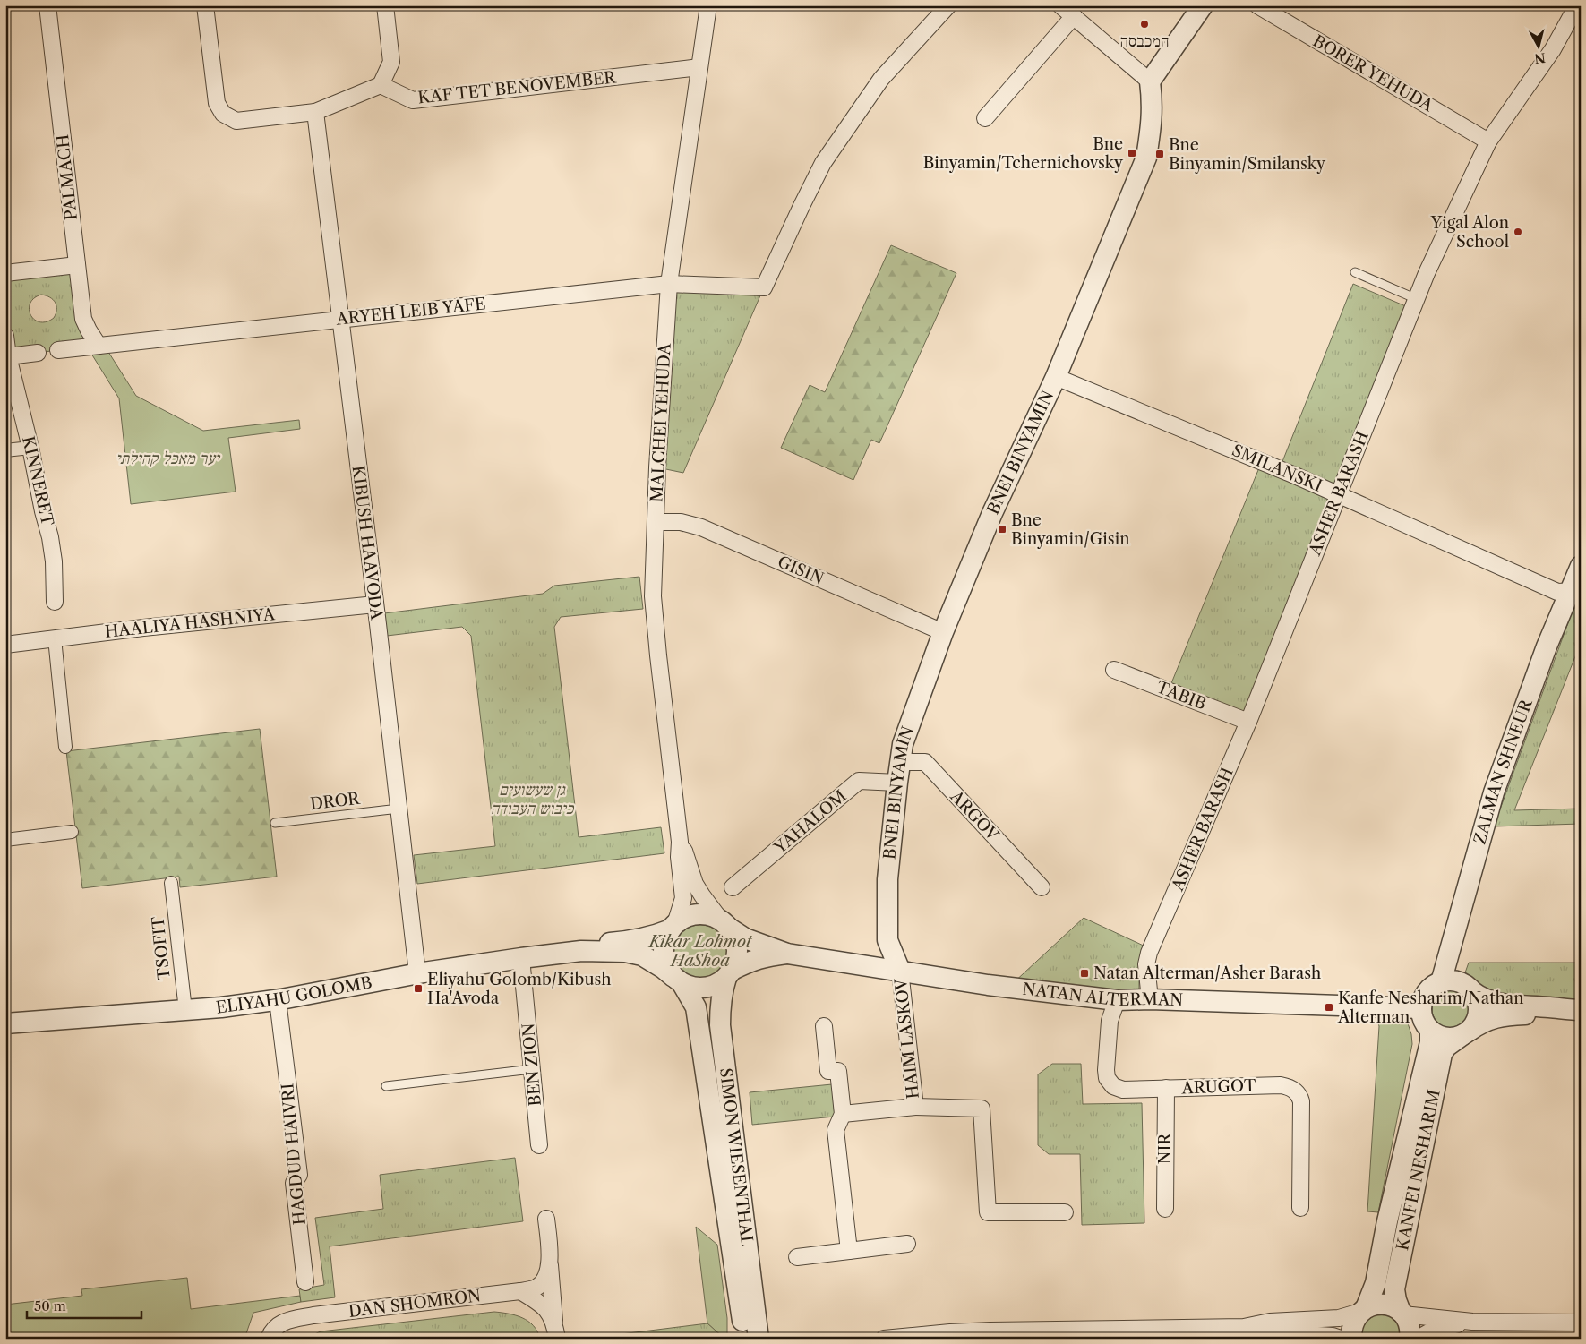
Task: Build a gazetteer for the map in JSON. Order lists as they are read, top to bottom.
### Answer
{
  "streets": {
    "street": [
      "BORER YEHUDA",
      "KAF TET BENOVEMBER",
      "PALMACH",
      "ARYEH LEIB YAFE",
      "MALCHEI YEHUDA",
      "BNEI BINYAMIN",
      "SMILANSKI",
      "KINNERET",
      "ASHER BARASH",
      "KIBUSH HAAVODA",
      "GISIN",
      "HAALIYA HASHNIYA",
      "TABIB",
      "ZALMAN SHNEUR",
      "ARGOV",
      "YAHALOM",
      "TSOFIT",
      "NATAN ALTERMAN",
      "ELIYAHU GOLOMB",
      "HAIM LASKOV",
      "BEN ZION",
      "ARUGOT",
      "NIR",
      "HAGDUD HAIVRI",
      "SIMON WIESENTHAL",
      "KANFEI NESHARIM",
      "DAN SHOMRON"
    ],
    "lane": ["DROR"]
  },
  "crossings": [
    ["BORER YEHUDA", "ASHER BARASH"],
    ["KAF TET BENOVEMBER", "MALCHEI YEHUDA"],
    ["PALMACH", "ARYEH LEIB YAFE"],
    ["ARYEH LEIB YAFE", "MALCHEI YEHUDA"],
    ["ARYEH LEIB YAFE", "KIBUSH HAAVODA"],
    ["MALCHEI YEHUDA", "GISIN"],
    ["MALCHEI YEHUDA", "NATAN ALTERMAN"],
    ["MALCHEI YEHUDA", "ELIYAHU GOLOMB"],
    ["MALCHEI YEHUDA", "SIMON WIESENTHAL"],
    ["BNEI BINYAMIN", "SMILANSKI"],
    ["BNEI BINYAMIN", "GISIN"],
    ["BNEI BINYAMIN", "ARGOV"],
    ["BNEI BINYAMIN", "YAHALOM"],
    ["BNEI BINYAMIN", "NATAN ALTERMAN"],
    ["BNEI BINYAMIN", "HAIM LASKOV"],
    ["SMILANSKI", "ASHER BARASH"],
    ["SMILANSKI", "ZALMAN SHNEUR"],
    ["ASHER BARASH", "TABIB"],
    ["ASHER BARASH", "NATAN ALTERMAN"],
    ["KIBUSH HAAVODA", "HAALIYA HASHNIYA"],
    ["KIBUSH HAAVODA", "DROR"],
    ["KIBUSH HAAVODA", "ELIYAHU GOLOMB"],
    ["ZALMAN SHNEUR", "NATAN ALTERMAN"],
    ["ZALMAN SHNEUR", "KANFEI NESHARIM"],
    ["TSOFIT", "ELIYAHU GOLOMB"],
    ["NATAN ALTERMAN", "ELIYAHU GOLOMB"],
    ["NATAN ALTERMAN", "HAIM LASKOV"],
    ["NATAN ALTERMAN", "ARUGOT"],
    ["NATAN ALTERMAN", "SIMON WIESENTHAL"],
    ["NATAN ALTERMAN", "KANFEI NESHARIM"],
    ["ELIYAHU GOLOMB", "BEN ZION"],
    ["ELIYAHU GOLOMB", "HAGDUD HAIVRI"],
    ["ELIYAHU GOLOMB", "SIMON WIESENTHAL"],
    ["ARUGOT", "NIR"]
  ],
  "parks": ["יער מאכל קהילתי", "גן שעשועים כיבוש העבודה", "Kikar Lohmot HaShoa"],
  "places": {
    "other": ["המכבסה", "Yigal Alon School"],
    "transit": [
      "Bne Binyamin/Tchernichovsky",
      "Bne Binyamin/Smilansky",
      "Bne Binyamin/Gisin",
      "Natan Alterman/Asher Barash",
      "Eliyahu Golomb/Kibush Ha'Avoda",
      "Kanfe Nesharim/Nathan Alterman"
    ]
  },
  "scale_bar": "50 m",
  "north": "bottom"
}
